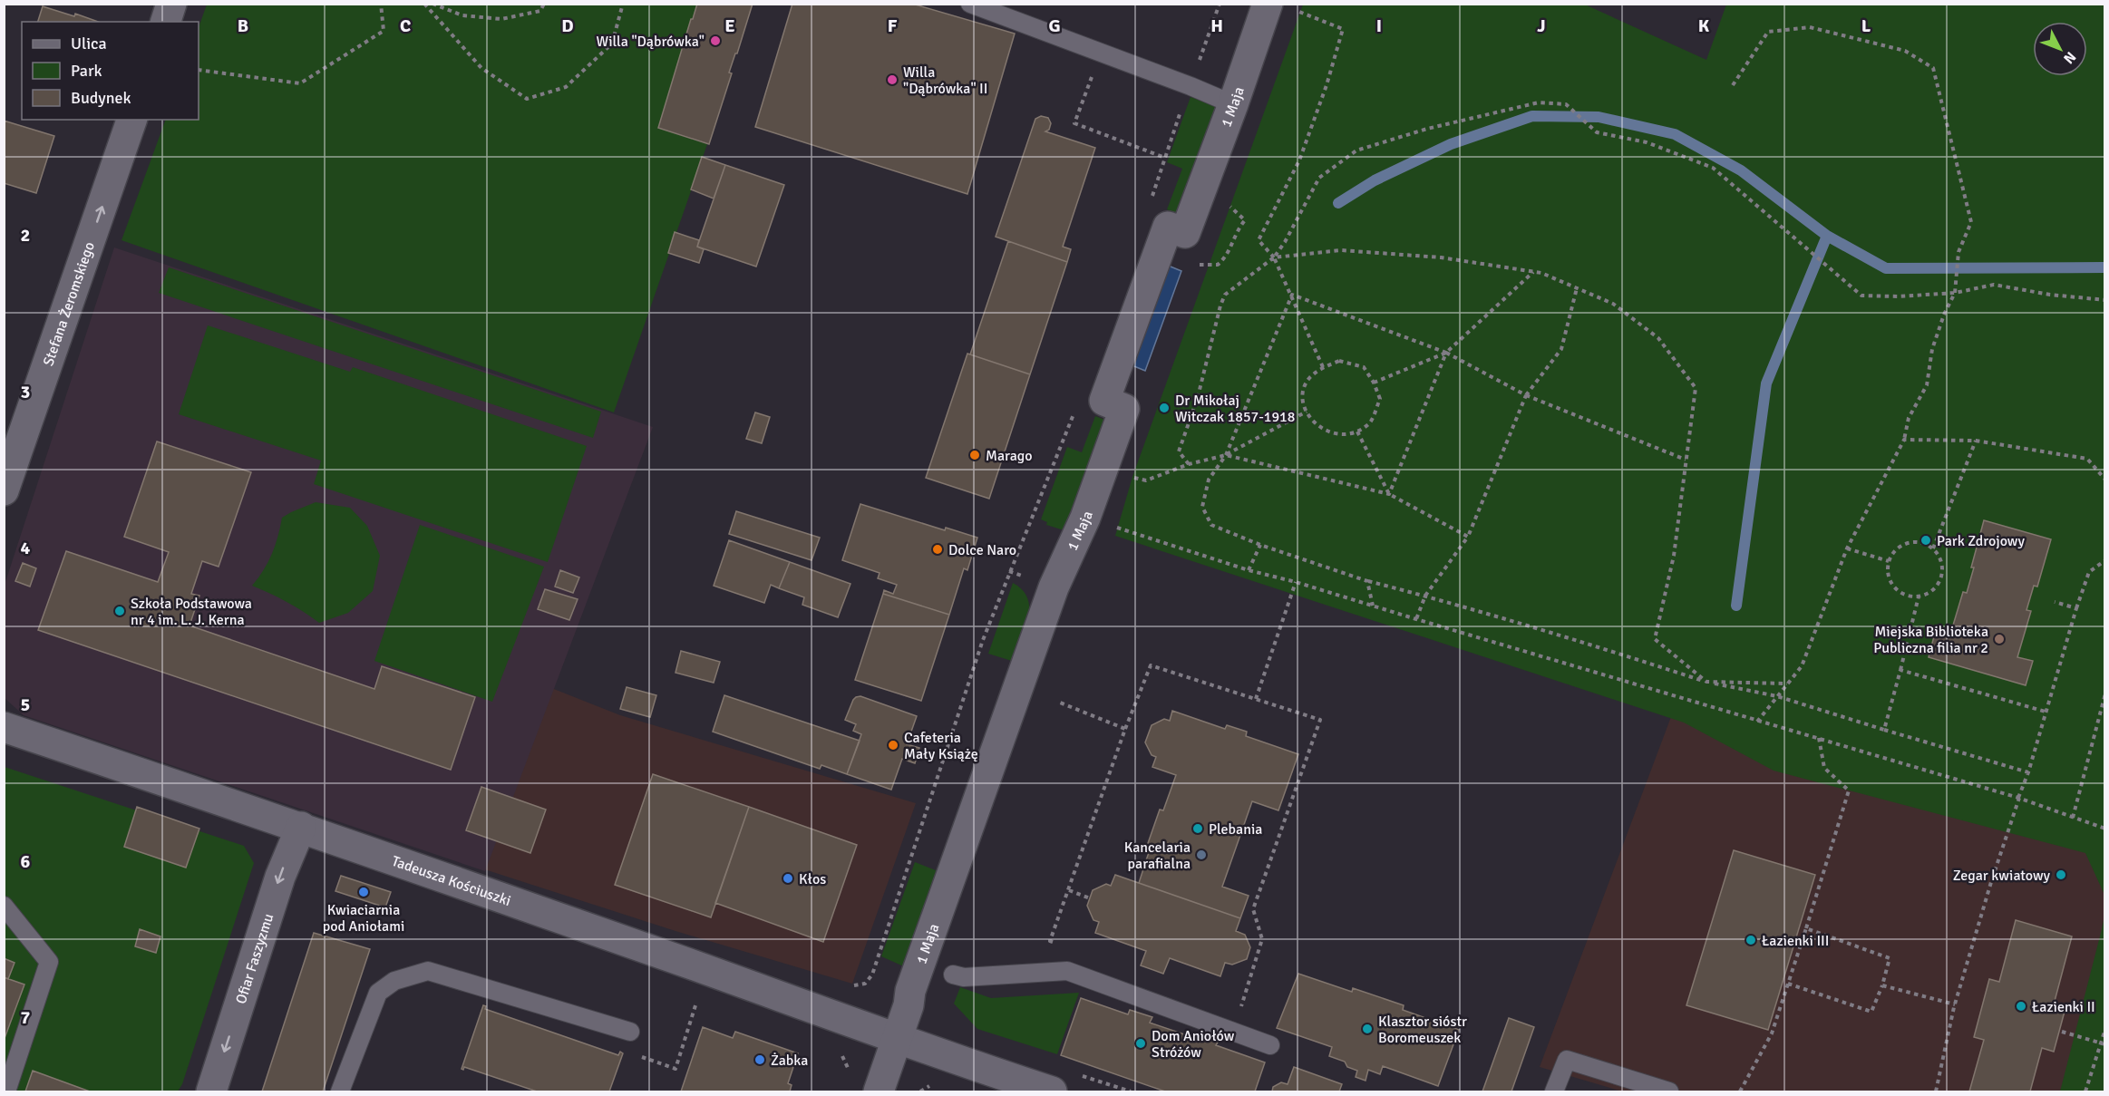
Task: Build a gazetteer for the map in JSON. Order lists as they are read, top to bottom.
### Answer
{
  "streets": {
    "street": [
      "1 Maja",
      "Stefana Żeromskiego",
      "Tadeusza Kościuszki",
      "Ofiar Faszyzmu"
    ]
  },
  "crossings": [
    ["1 Maja", "Tadeusza Kościuszki"],
    ["Tadeusza Kościuszki", "Ofiar Faszyzmu"]
  ],
  "one_way": ["Stefana Żeromskiego", "Ofiar Faszyzmu"],
  "places": [
    "Willa \"Dąbrówka\"",
    "Willa \"Dąbrówka\" II",
    "Dr Mikołaj Witczak 1857-1918",
    "Marago",
    "Park Zdrojowy",
    "Dolce Naro",
    "Szkoła Podstawowa nr 4 im. L. J. Kerna",
    "Miejska Biblioteka Publiczna filia nr 2",
    "Cafeteria Mały Książę",
    "Plebania",
    "Kancelaria parafialna",
    "Zegar kwiatowy",
    "Kłos",
    "Kwiaciarnia pod Aniołami",
    "Łazienki III",
    "Łazienki II",
    "Klasztor sióstr Boromeuszek",
    "Dom Aniołów Stróżów",
    "Żabka"
  ],
  "legend": ["Ulica", "Park", "Budynek"],
  "north": "bottom right",
  "grid": {
    "columns": [
      "B",
      "C",
      "D",
      "E",
      "F",
      "G",
      "H",
      "I",
      "J",
      "K",
      "L"
    ],
    "rows": [
      "2",
      "3",
      "4",
      "5",
      "6",
      "7"
    ]
  }
}
